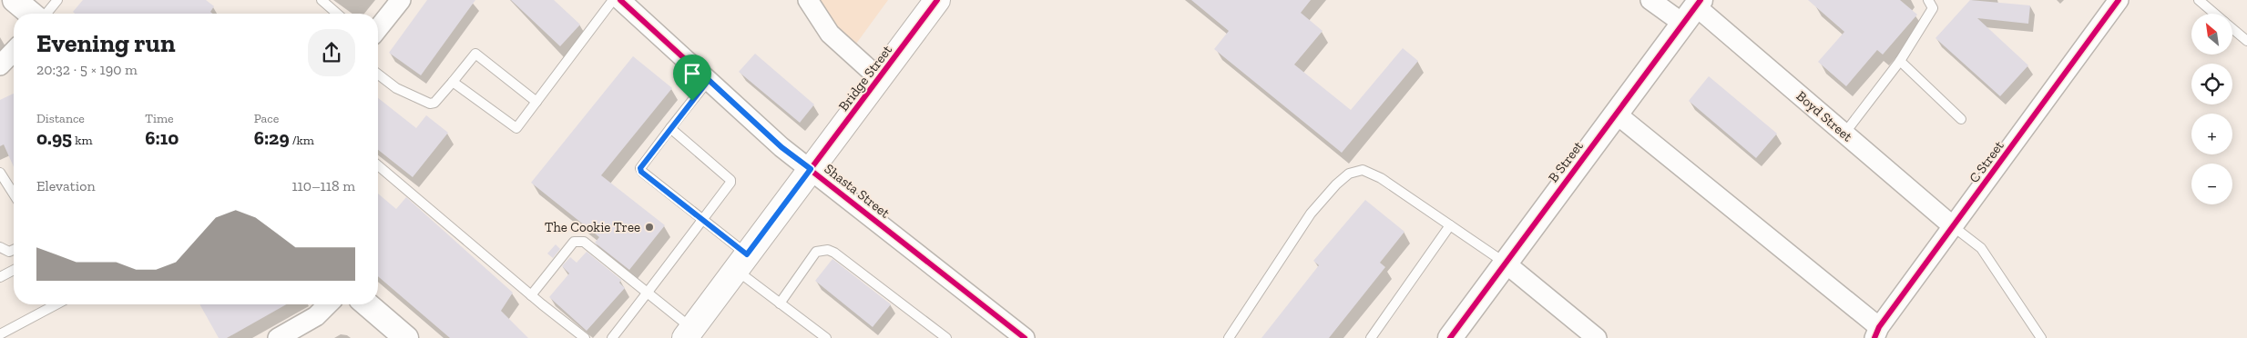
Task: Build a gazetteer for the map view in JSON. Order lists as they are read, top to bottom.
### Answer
{
  "streets": {
    "main road": ["Bridge Street"],
    "street": [
      "Boyd Street",
      "B Street",
      "C Street",
      "Shasta Street"
    ]
  },
  "crossings": [
    ["Bridge Street", "Shasta Street"],
    ["Boyd Street", "B Street"],
    ["Boyd Street", "C Street"]
  ],
  "places": ["The Cookie Tree"],
  "north": "top left",
  "page": {
    "map_buttons": ["+", "−"],
    "heading": ["Evening run", "20:32 · 5 × 190 m"],
    "stats": [
      ["Distance", "0.95 km"],
      ["Time", "6:10"],
      ["Pace", "6:29 /km"]
    ],
    "chart": ["Elevation", "110–118 m"]
  }
}
